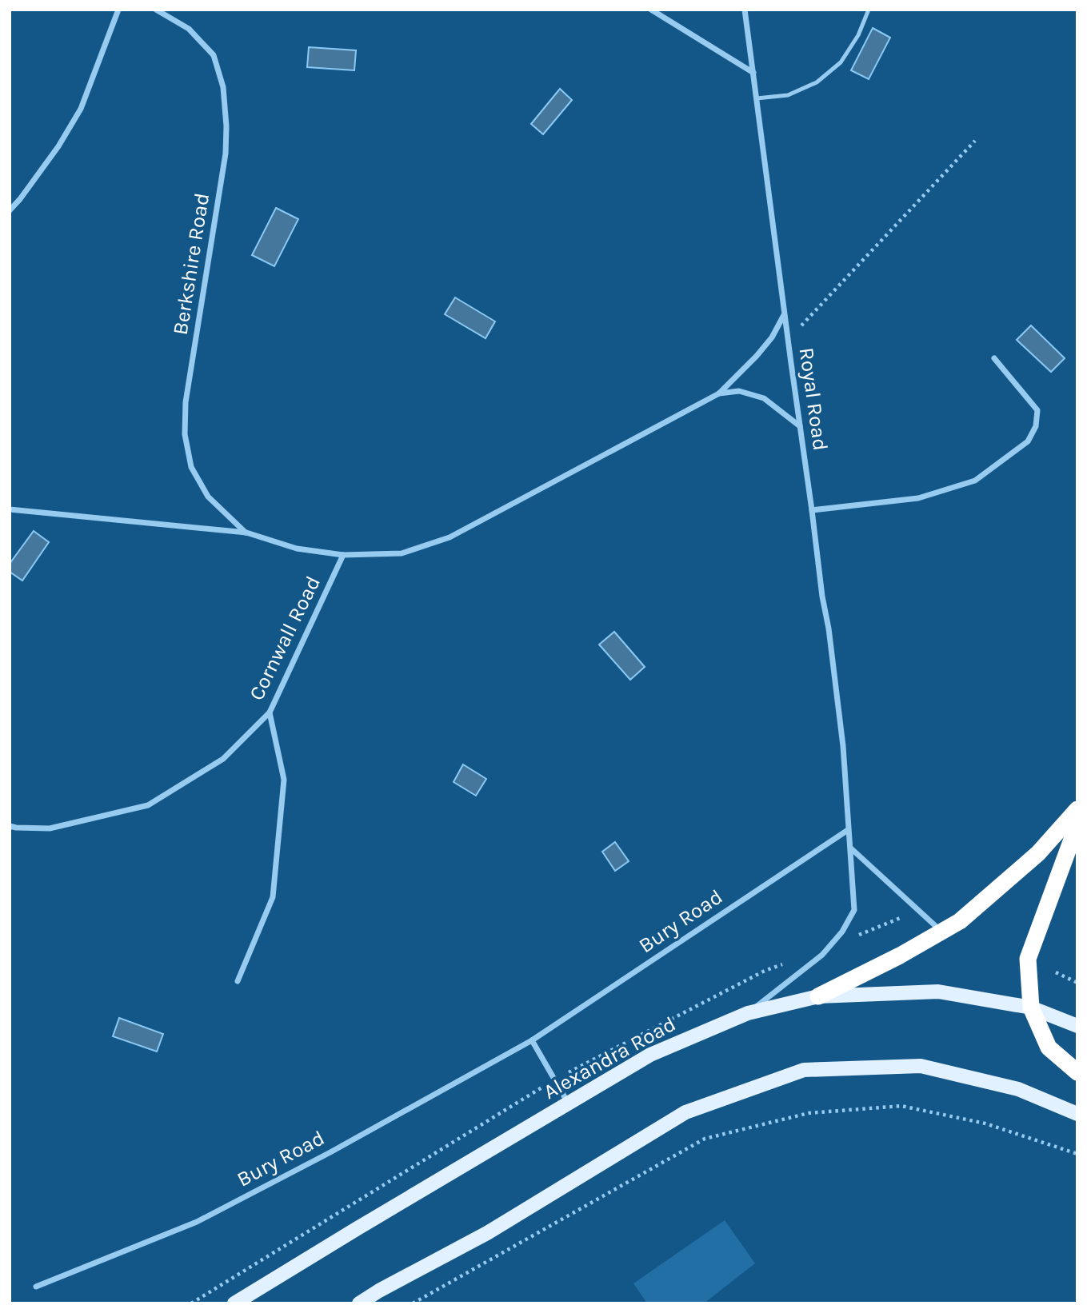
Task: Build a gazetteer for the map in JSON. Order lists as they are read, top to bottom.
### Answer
{
  "streets": {
    "main road": ["Alexandra Road"],
    "street": [
      "Berkshire Road",
      "Royal Road",
      "Cornwall Road",
      "Bury Road"
    ]
  },
  "crossings": [
    ["Berkshire Road", "Cornwall Road"],
    ["Royal Road", "Cornwall Road"],
    ["Royal Road", "Bury Road"],
    ["Royal Road", "Alexandra Road"]
  ]
}
